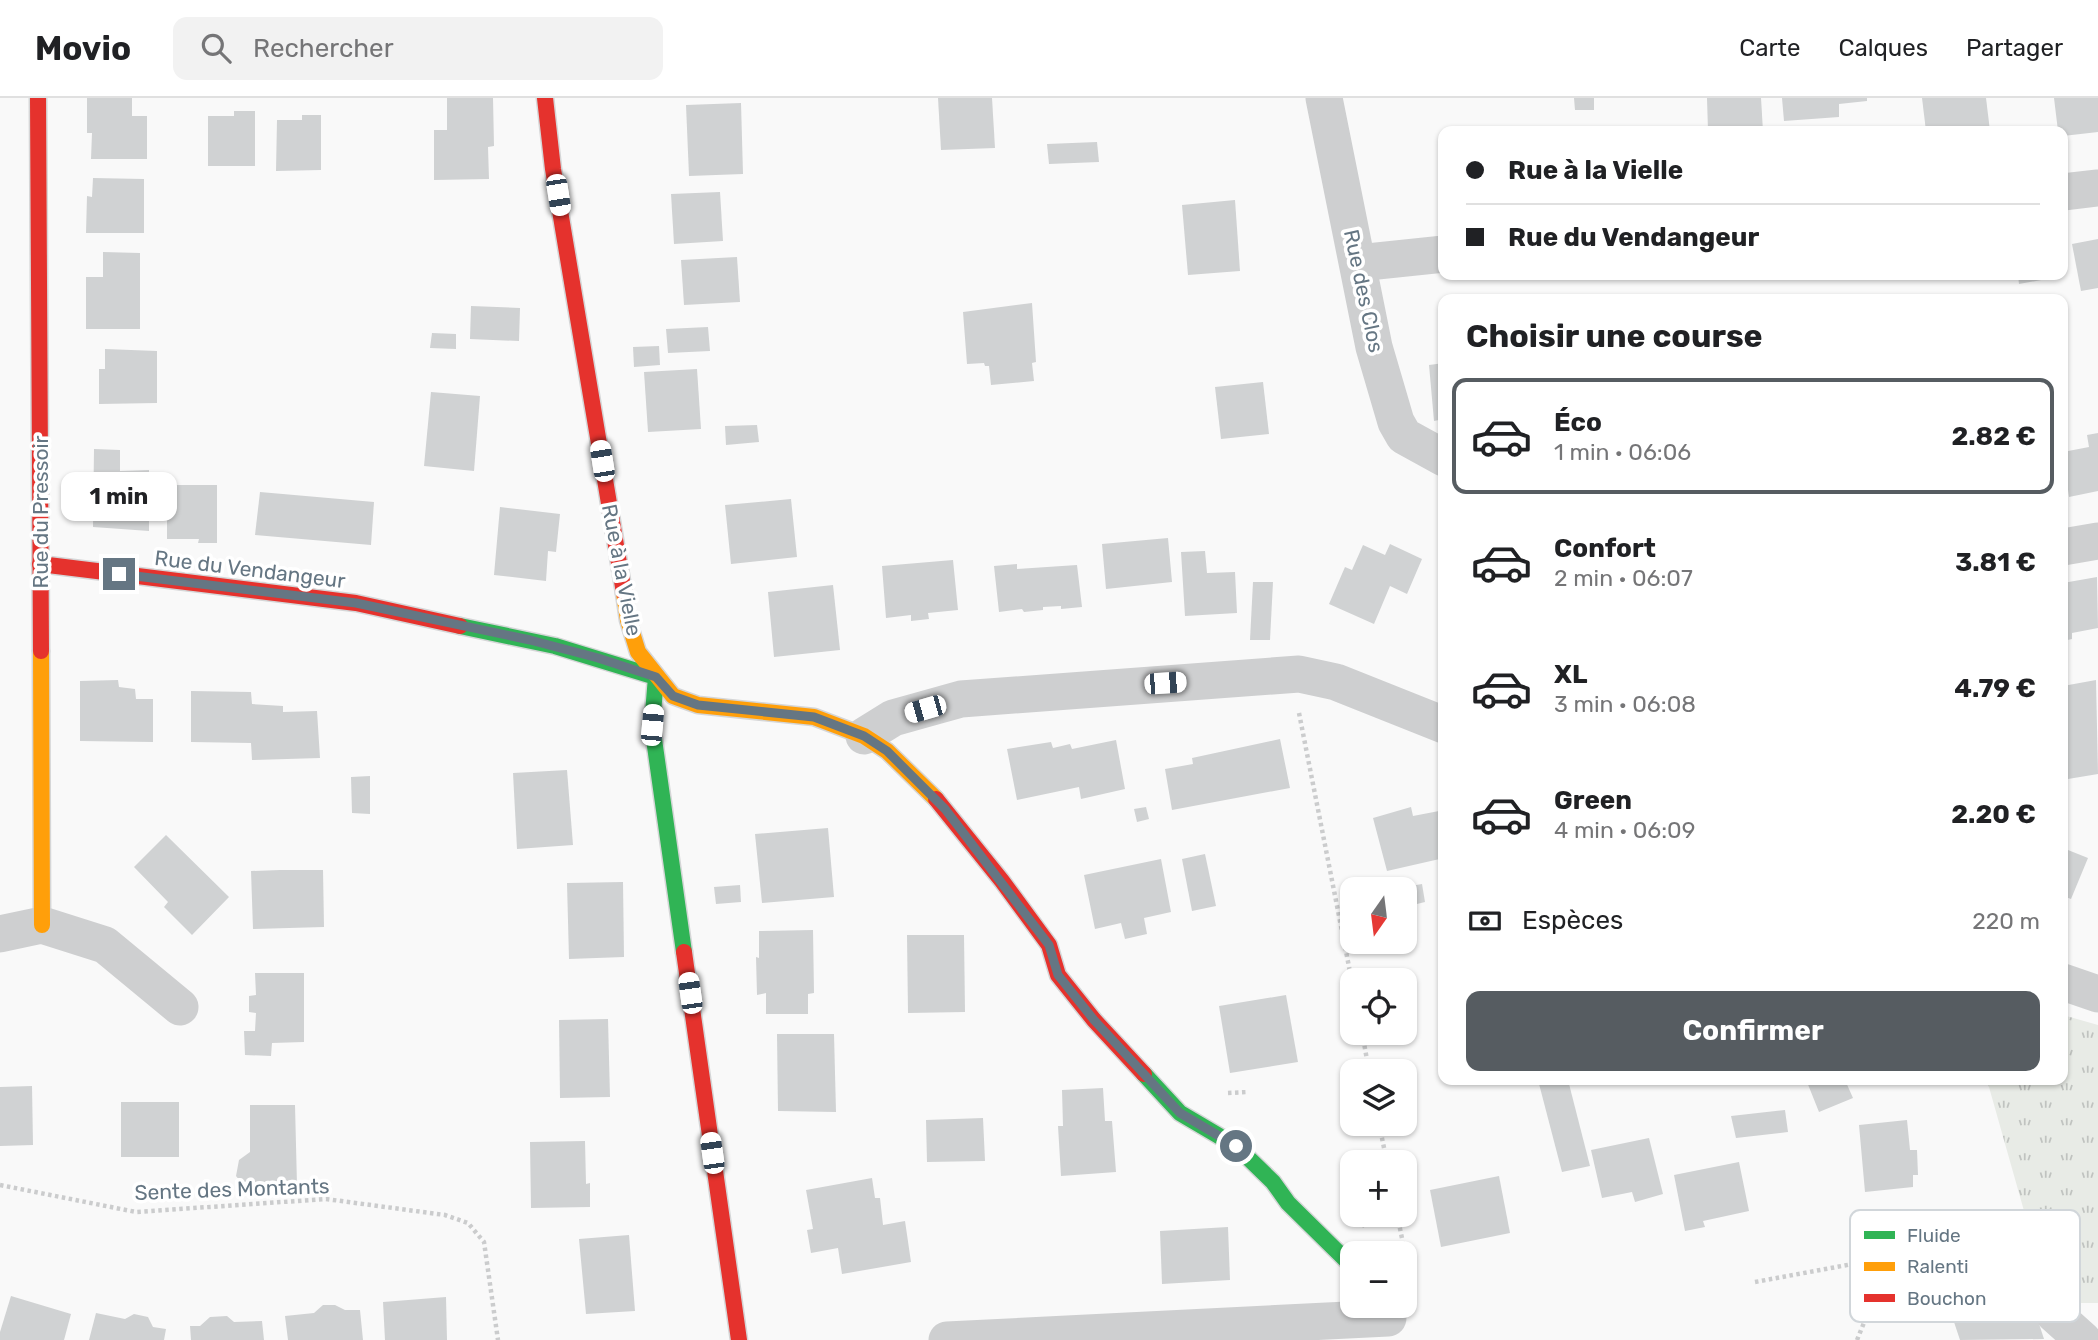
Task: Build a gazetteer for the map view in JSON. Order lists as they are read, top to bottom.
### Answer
{
  "streets": {
    "street": [
      "Rue des Clos",
      "Rue du Pressoir",
      "Rue du Vendangeur",
      "Rue à la Vielle"
    ],
    "path": ["Sente des Montants"]
  },
  "crossings": [
    ["Rue du Pressoir", "Rue du Vendangeur"],
    ["Rue du Vendangeur", "Rue à la Vielle"]
  ],
  "legend": ["Fluide", "Ralenti", "Bouchon"],
  "north": "bottom",
  "page": {
    "header": "Movio",
    "search": "Rechercher",
    "nav": ["Carte", "Calques", "Partager"],
    "banner": ["Rue à la Vielle", "Rue du Vendangeur"],
    "heading": "Choisir une course",
    "list": [
      {
        "name": "Éco",
        "note": "1 min · 06:06",
        "value": "2.82 €"
      },
      {
        "name": "Confort",
        "note": "2 min · 06:07",
        "value": "3.81 €"
      },
      {
        "name": "XL",
        "note": "3 min · 06:08",
        "value": "4.79 €"
      },
      {
        "name": "Green",
        "note": "4 min · 06:09",
        "value": "2.20 €"
      }
    ],
    "bubble": "1 min",
    "map_buttons": ["+", "−"],
    "pay": ["Espèces", "220 m"],
    "buttons": "Confirmer"
  }
}
